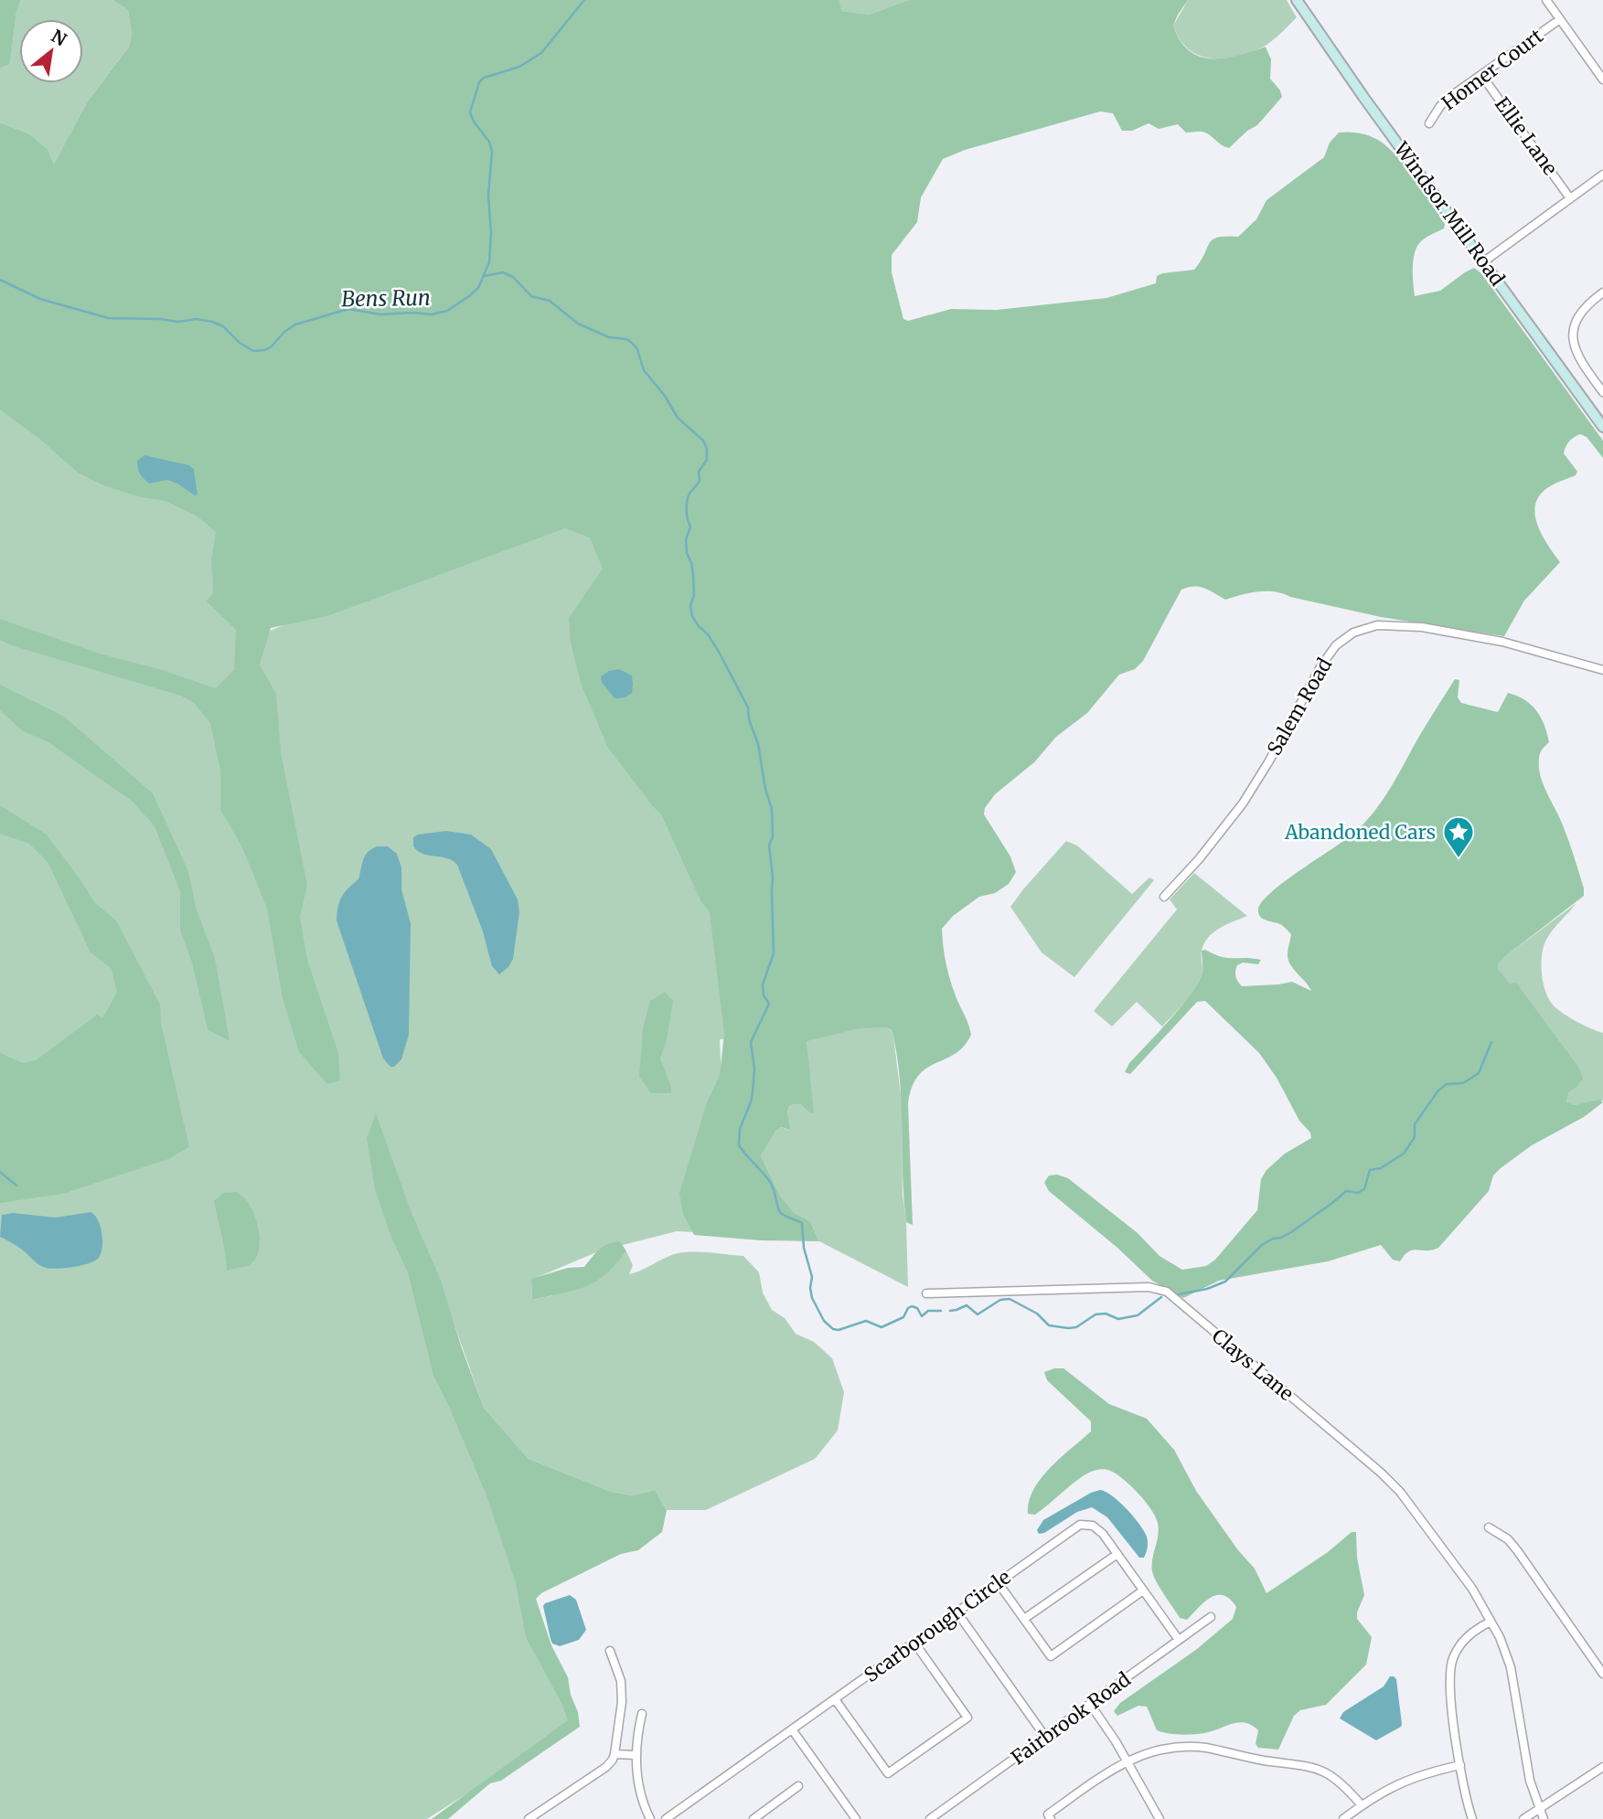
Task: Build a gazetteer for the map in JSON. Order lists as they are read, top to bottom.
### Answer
{
  "streets": {
    "main road": ["Windsor Mill Road"],
    "street": [
      "Homer Court",
      "Ellie Lane",
      "Salem Road",
      "Clays Lane",
      "Scarborough Circle",
      "Fairbrook Road"
    ]
  },
  "crossings": [
    ["Homer Court", "Ellie Lane"],
    ["Scarborough Circle", "Fairbrook Road"]
  ],
  "water": ["Bens Run"],
  "places": {
    "place": ["Abandoned Cars"]
  },
  "north": "top right"
}
